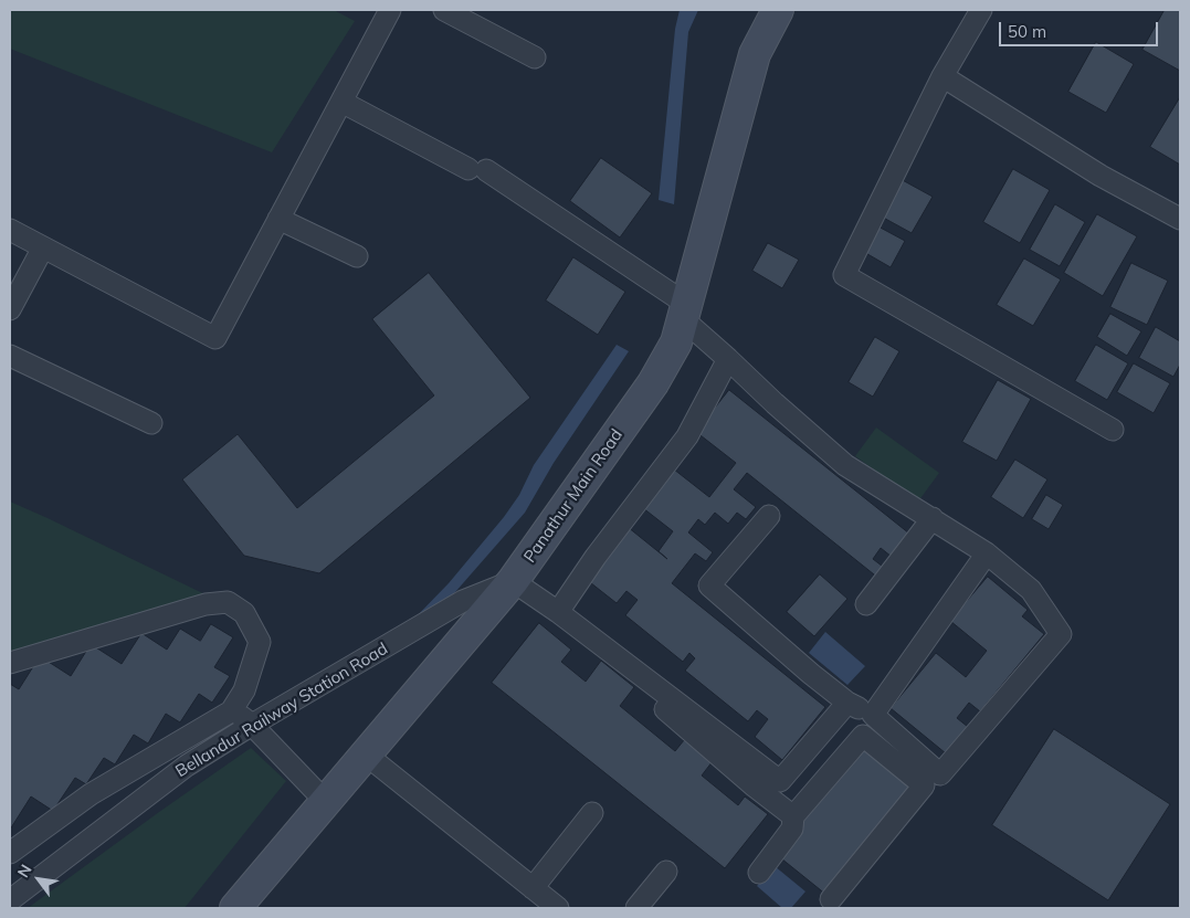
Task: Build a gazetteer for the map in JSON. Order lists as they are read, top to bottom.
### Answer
{
  "streets": {
    "street": ["Panathur Main Road", "Bellandur Railway Station Road"]
  },
  "crossings": [
    ["Panathur Main Road", "Bellandur Railway Station Road"]
  ],
  "scale_bar": "50 m",
  "north": "top left"
}
